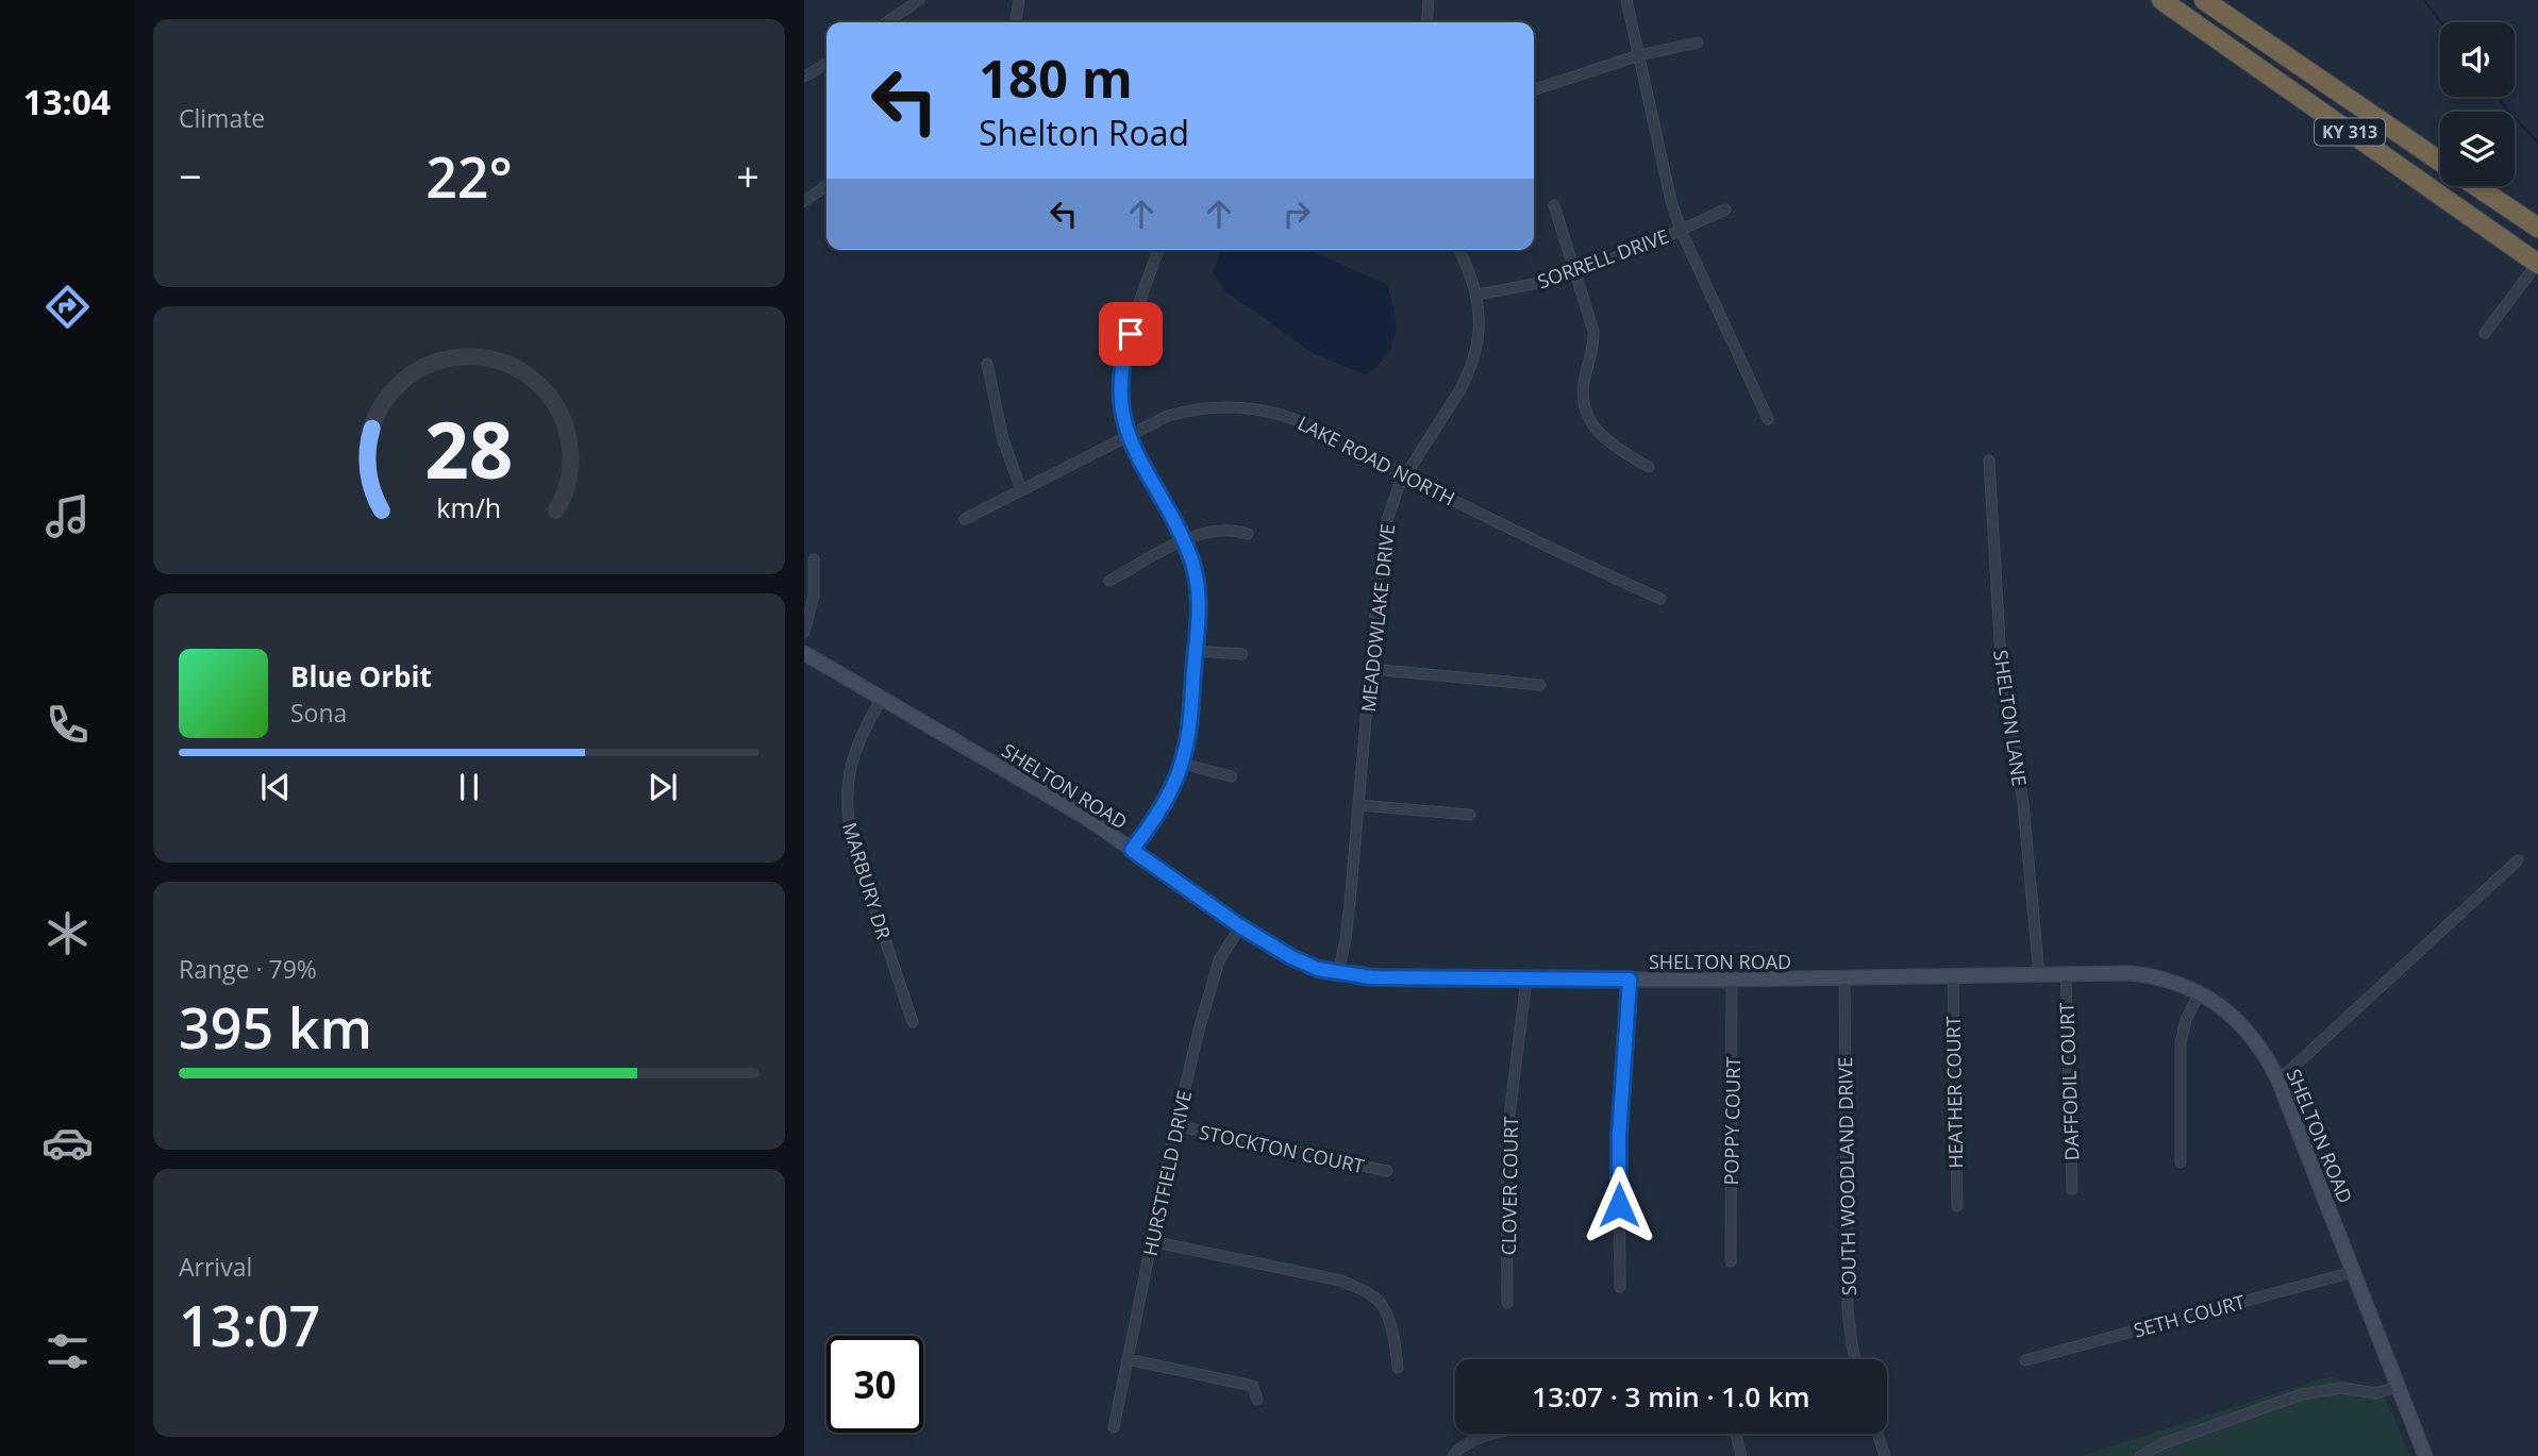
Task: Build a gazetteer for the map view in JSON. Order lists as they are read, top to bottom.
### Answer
{
  "streets": {
    "highway": ["KY 313"],
    "street": [
      "SORRELL DRIVE",
      "LAKE ROAD NORTH",
      "MEADOWLAKE DRIVE",
      "SHELTON LANE",
      "SHELTON ROAD",
      "MARBURY DR",
      "DAFFODIL COURT",
      "HEATHER COURT",
      "POPPY COURT",
      "STOCKTON COURT",
      "HURSTFIELD DRIVE",
      "SOUTH WOODLAND DRIVE",
      "CLOVER COURT",
      "SETH COURT"
    ]
  },
  "crossings": [
    ["SORRELL DRIVE", "MEADOWLAKE DRIVE"],
    ["LAKE ROAD NORTH", "MEADOWLAKE DRIVE"],
    ["MEADOWLAKE DRIVE", "SHELTON ROAD"],
    ["SHELTON LANE", "SHELTON ROAD"],
    ["SHELTON ROAD", "MARBURY DR"],
    ["SHELTON ROAD", "DAFFODIL COURT"],
    ["SHELTON ROAD", "HEATHER COURT"],
    ["SHELTON ROAD", "POPPY COURT"],
    ["SHELTON ROAD", "HURSTFIELD DRIVE"],
    ["SHELTON ROAD", "SOUTH WOODLAND DRIVE"],
    ["SHELTON ROAD", "CLOVER COURT"],
    ["SHELTON ROAD", "SETH COURT"],
    ["STOCKTON COURT", "HURSTFIELD DRIVE"]
  ],
  "page": {
    "tabs": "13:04",
    "tile": [
      "Climate",
      ["Range · 79%", "395 km"],
      ["Arrival", "13:07"]
    ],
    "turn": ["180 m", "Shelton Road"],
    "heat": ["−", "22°", "+"],
    "song": ["Blue Orbit", "Sona"],
    "limit": "30",
    "trip": "13:07 · 3 min · 1.0 km",
    "gauge": ["28", "km/h"]
  }
}
